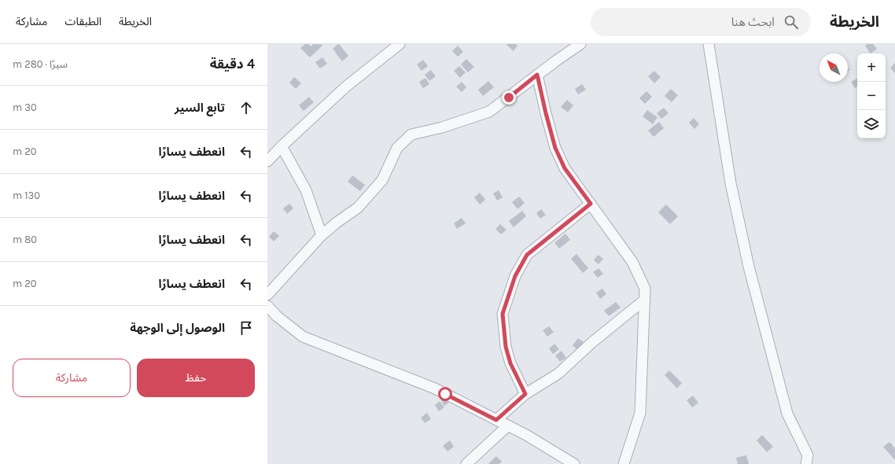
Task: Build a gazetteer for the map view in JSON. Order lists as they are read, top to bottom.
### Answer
{
  "north": "top left",
  "page": {
    "header": "الخريطة",
    "search": "ابحث هنا",
    "nav": ["الخريطة", "الطبقات", "مشاركة"],
    "heading": ["4 دقيقة", "سيرًا · 280 m"],
    "map_buttons": ["+", "−"],
    "list": [
      ["تابع السير", "30 m"],
      ["انعطف يسارًا", "20 m"],
      ["انعطف يسارًا", "130 m"],
      ["انعطف يسارًا", "80 m"],
      ["انعطف يسارًا", "20 m"],
      "الوصول إلى الوجهة"
    ],
    "buttons": ["حفظ", "مشاركة"]
  }
}
